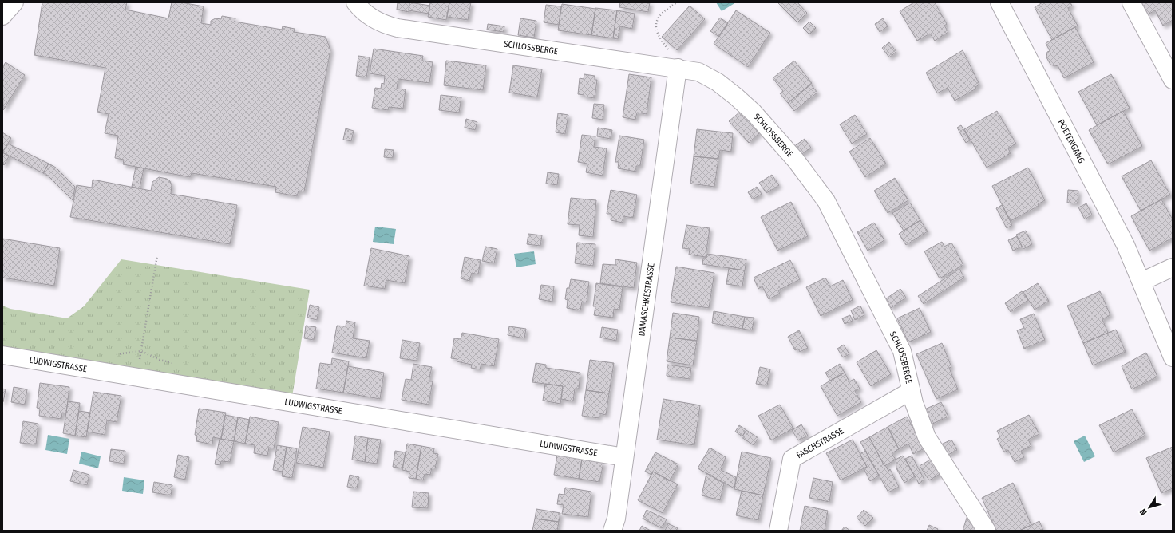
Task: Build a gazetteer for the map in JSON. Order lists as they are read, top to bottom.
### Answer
{
  "streets": {
    "street": [
      "SCHLOSSBERGE",
      "POETENGANG",
      "DAMASCHKESTRASSE",
      "LUDWIGSTRASSE",
      "FASCHSTRASSE"
    ]
  },
  "crossings": [
    ["SCHLOSSBERGE", "DAMASCHKESTRASSE"],
    ["SCHLOSSBERGE", "FASCHSTRASSE"],
    ["DAMASCHKESTRASSE", "LUDWIGSTRASSE"]
  ],
  "north": "bottom left"
}
